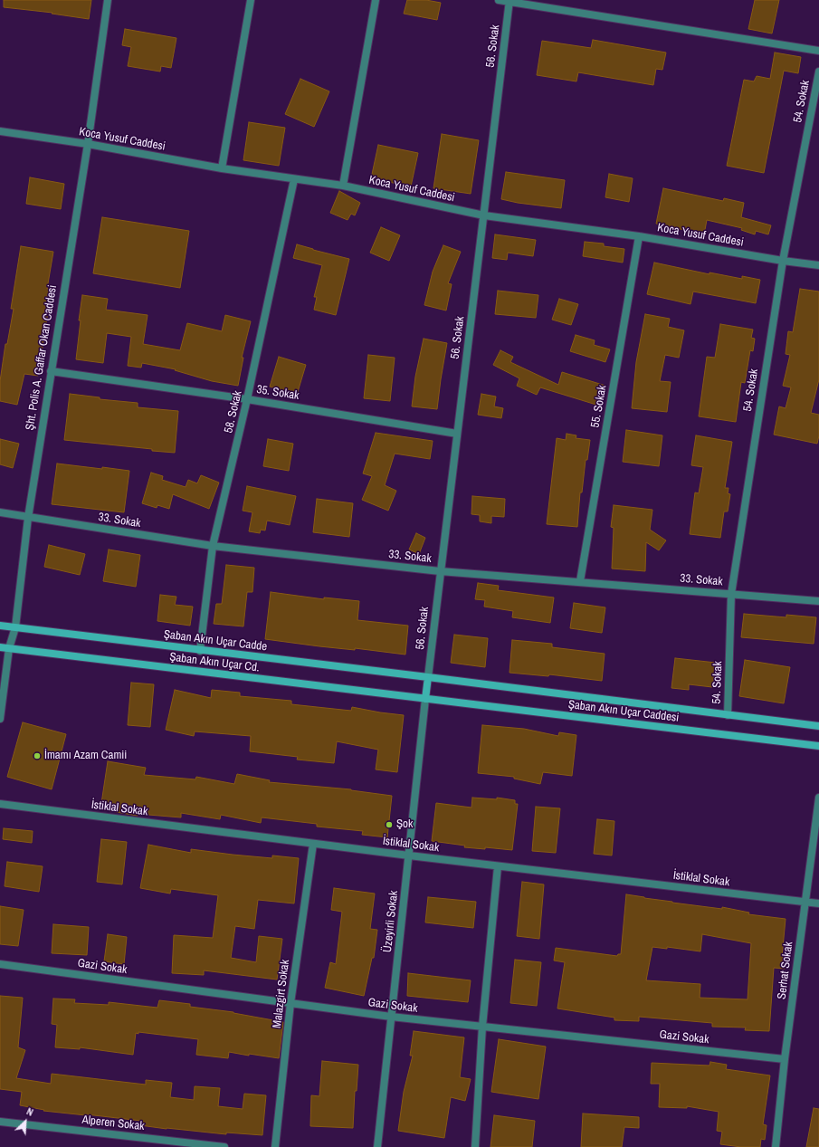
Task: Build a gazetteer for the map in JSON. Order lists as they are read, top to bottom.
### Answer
{
  "streets": {
    "main road": ["Şaban Akın Uçar Cadde", "Şaban Akın Uçar Cd.", "Şaban Akın Uçar Caddesi"],
    "street": [
      "56. Sokak",
      "54. Sokak",
      "Koca Yusuf Caddesi",
      "Şht. Polis A. Gaffar Okan Caddesi",
      "35. Sokak",
      "55. Sokak",
      "58. Sokak",
      "33. Sokak",
      "İstiklal Sokak",
      "Üzeyirli Sokak",
      "Gazi Sokak",
      "Serhat Sokak",
      "Malazgirt Sokak",
      "Alperen Sokak"
    ]
  },
  "crossings": [
    ["56. Sokak", "Koca Yusuf Caddesi"],
    ["56. Sokak", "35. Sokak"],
    ["56. Sokak", "33. Sokak"],
    ["56. Sokak", "Şaban Akın Uçar Cadde"],
    ["56. Sokak", "Şaban Akın Uçar Caddesi"],
    ["54. Sokak", "Koca Yusuf Caddesi"],
    ["54. Sokak", "33. Sokak"],
    ["54. Sokak", "Şaban Akın Uçar Caddesi"],
    ["Koca Yusuf Caddesi", "Şht. Polis A. Gaffar Okan Caddesi"],
    ["Koca Yusuf Caddesi", "55. Sokak"],
    ["Koca Yusuf Caddesi", "58. Sokak"],
    ["Şht. Polis A. Gaffar Okan Caddesi", "35. Sokak"],
    ["Şht. Polis A. Gaffar Okan Caddesi", "33. Sokak"],
    ["Şht. Polis A. Gaffar Okan Caddesi", "Şaban Akın Uçar Cadde"],
    ["Şht. Polis A. Gaffar Okan Caddesi", "Şaban Akın Uçar Cd."],
    ["35. Sokak", "58. Sokak"],
    ["55. Sokak", "33. Sokak"],
    ["58. Sokak", "33. Sokak"],
    ["58. Sokak", "Şaban Akın Uçar Cadde"],
    ["Şaban Akın Uçar Cadde", "Şaban Akın Uçar Caddesi"],
    ["Şaban Akın Uçar Cd.", "Şaban Akın Uçar Caddesi"],
    ["Şaban Akın Uçar Cd.", "Üzeyirli Sokak"],
    ["Şaban Akın Uçar Caddesi", "Üzeyirli Sokak"],
    ["İstiklal Sokak", "Üzeyirli Sokak"],
    ["İstiklal Sokak", "Serhat Sokak"],
    ["İstiklal Sokak", "Malazgirt Sokak"],
    ["Üzeyirli Sokak", "Gazi Sokak"],
    ["Gazi Sokak", "Serhat Sokak"],
    ["Gazi Sokak", "Malazgirt Sokak"]
  ],
  "places": ["İmamı Azam Camii", "Şok"],
  "north": "top right"
}
